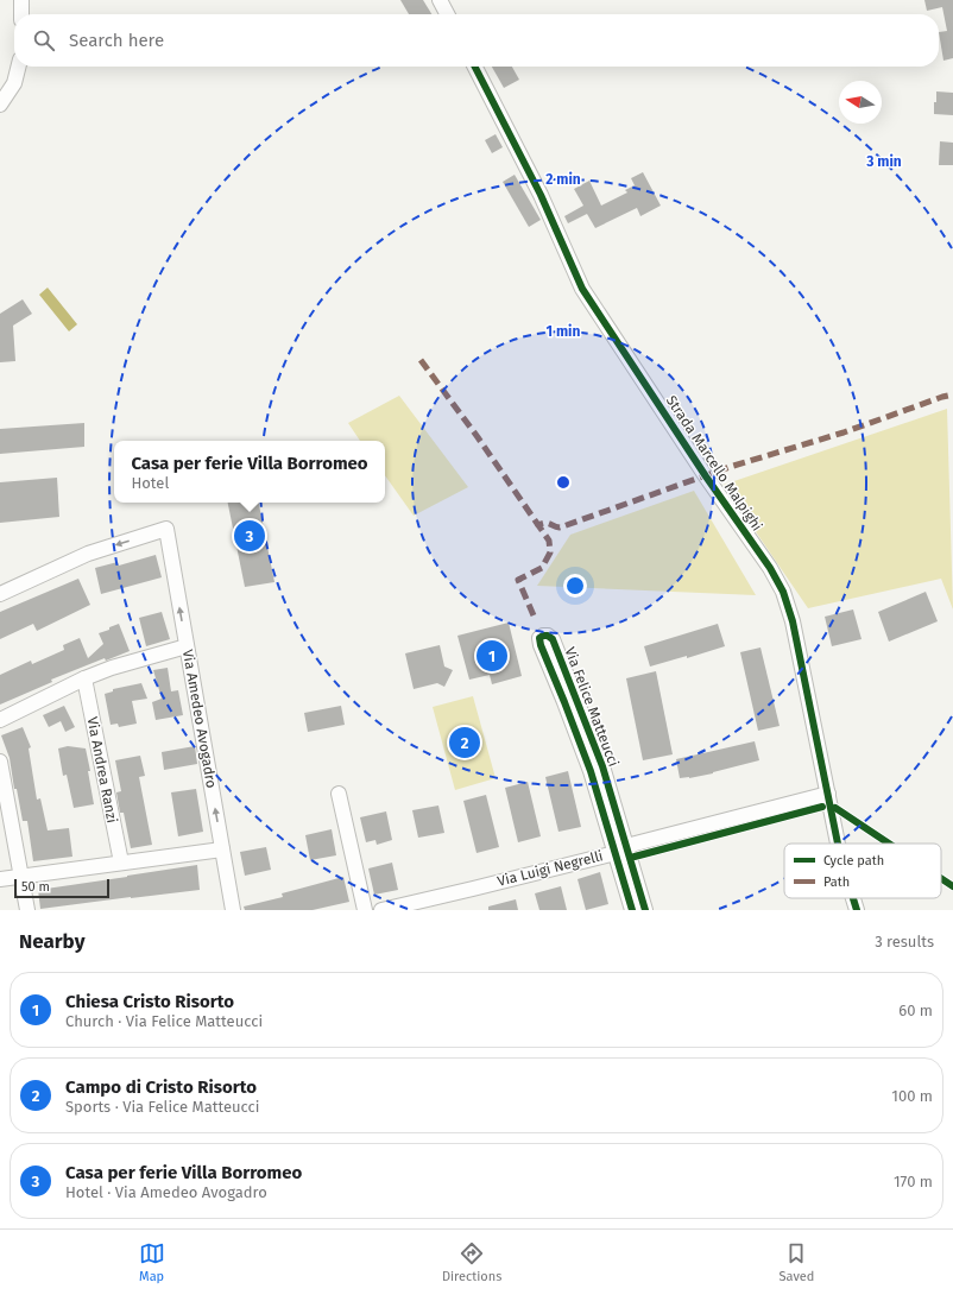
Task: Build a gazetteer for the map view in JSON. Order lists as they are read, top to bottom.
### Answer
{
  "streets": {
    "street": [
      "Strada Marcello Malpighi",
      "Via Felice Matteucci",
      "Via Amedeo Avogadro",
      "Via Andrea Ranzi",
      "Via Luigi Negrelli"
    ]
  },
  "crossings": [
    ["Strada Marcello Malpighi", "Via Luigi Negrelli"],
    ["Via Felice Matteucci", "Via Luigi Negrelli"]
  ],
  "legend": ["Cycle path", "Path"],
  "scale_bar": "50 m",
  "north": "left",
  "page": {
    "search": "Search here",
    "popup": ["Casa per ferie Villa Borromeo", "Hotel"],
    "pins": ["3", "1", "2"],
    "scale": "50 m",
    "heading": ["Nearby", "3 results"],
    "list": [
      {
        "mark": "1",
        "name": "Chiesa Cristo Risorto",
        "note": "Church · Via Felice Matteucci",
        "value": "60 m"
      },
      {
        "mark": "2",
        "name": "Campo di Cristo Risorto",
        "note": "Sports · Via Felice Matteucci",
        "value": "100 m"
      },
      {
        "mark": "3",
        "name": "Casa per ferie Villa Borromeo",
        "note": "Hotel · Via Amedeo Avogadro",
        "value": "170 m"
      }
    ],
    "nav": ["Map", "Directions", "Saved"]
  },
  "rings": ["3 min", "2 min", "1 min"]
}
